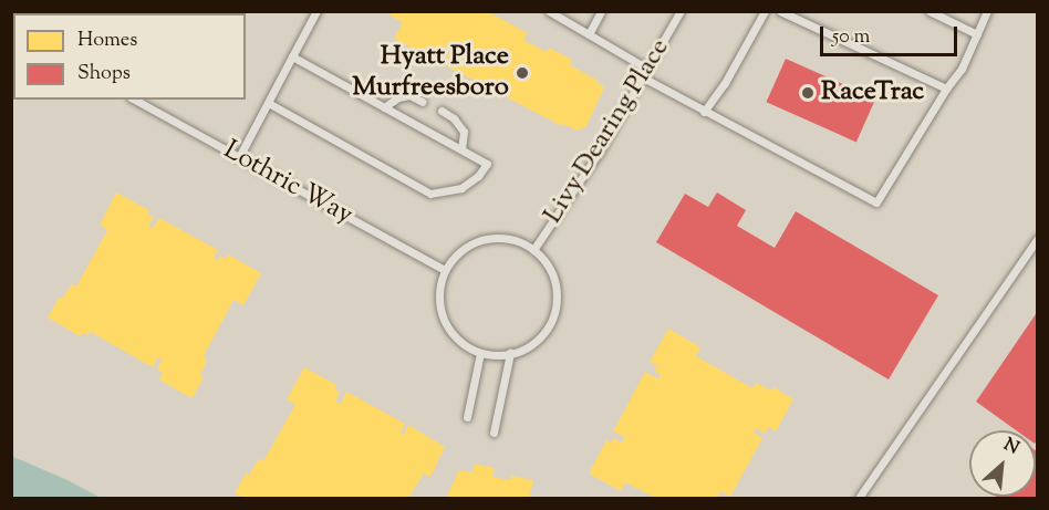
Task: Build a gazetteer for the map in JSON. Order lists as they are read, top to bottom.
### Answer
{
  "streets": {
    "lane": ["Livy Dearing Place", "Lothric Way"]
  },
  "crossings": [
    ["Livy Dearing Place", "Lothric Way"]
  ],
  "places": ["Hyatt Place Murfreesboro", "RaceTrac"],
  "legend": ["Homes", "Shops"],
  "scale_bar": "50 m",
  "north": "top right"
}
